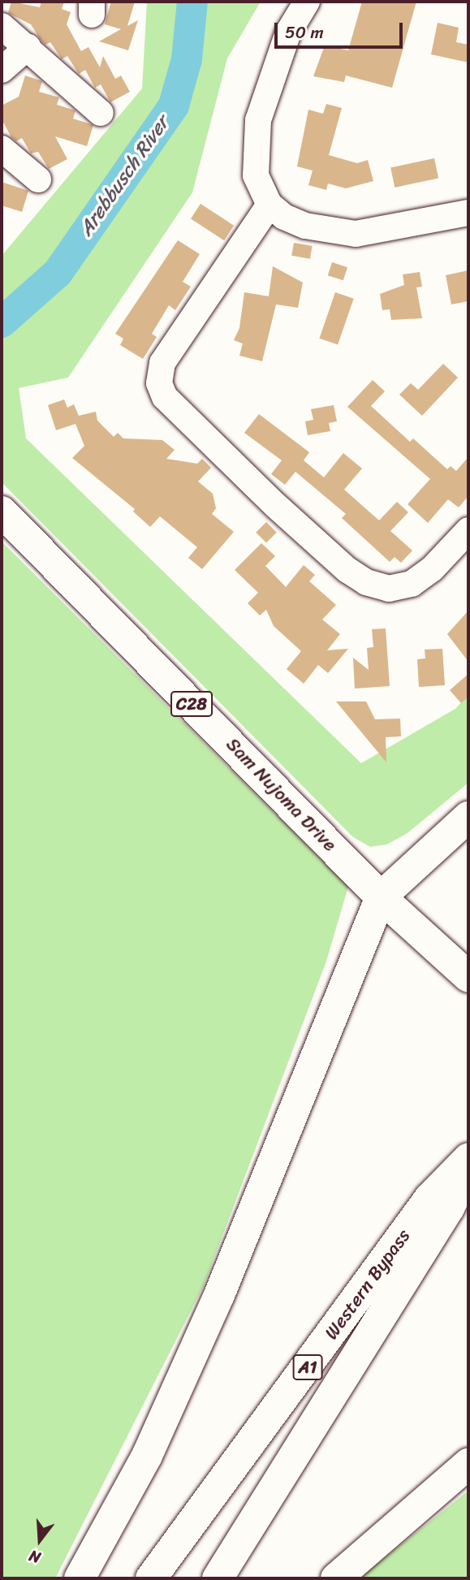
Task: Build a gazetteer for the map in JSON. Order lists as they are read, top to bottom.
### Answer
{
  "streets": {
    "highway": [
      "C28",
      "Sam Nujoma Drive",
      "Western Bypass",
      "A1"
    ]
  },
  "water": ["Arebbusch River"],
  "scale_bar": "50 m",
  "north": "bottom"
}
